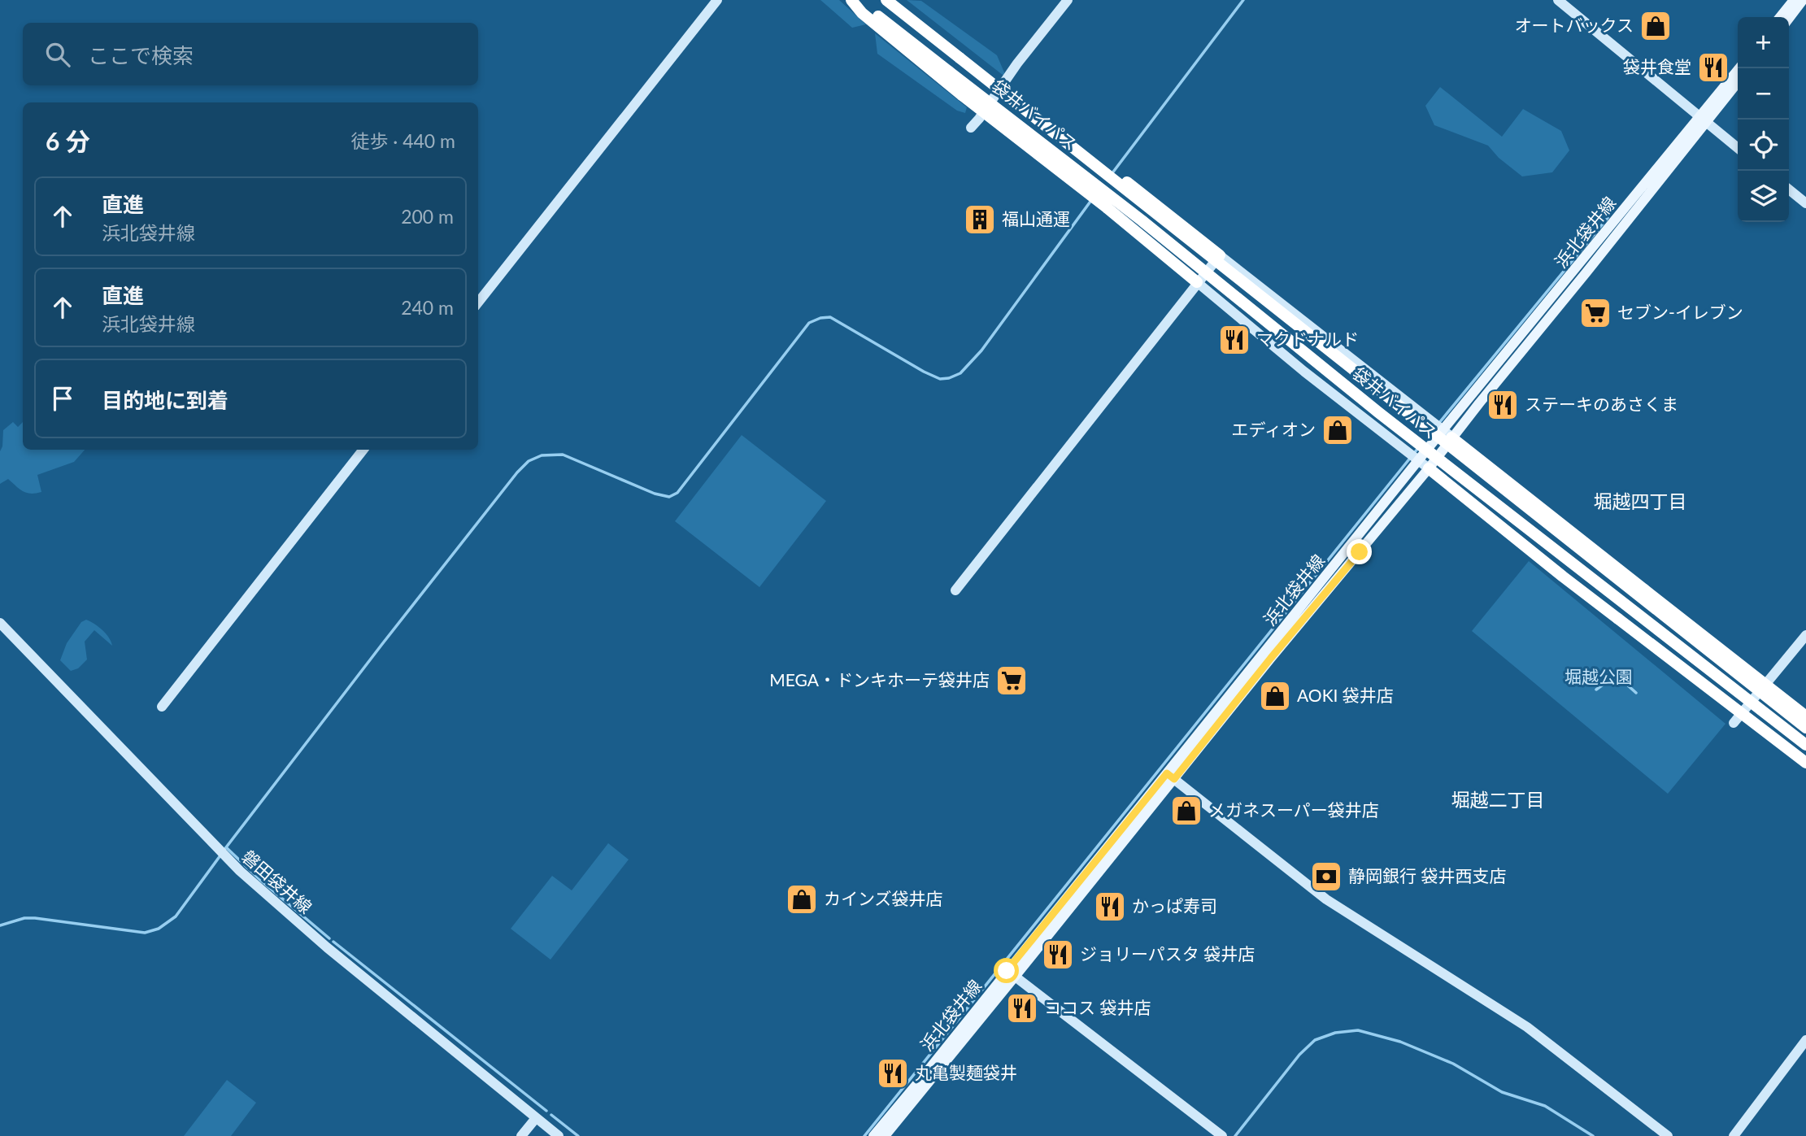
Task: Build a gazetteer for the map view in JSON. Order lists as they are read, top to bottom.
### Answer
{
  "streets": {
    "highway": ["袋井バイパス"],
    "main road": ["浜北袋井線"],
    "street": ["磐田袋井線"]
  },
  "districts": ["堀越四丁目", "堀越二丁目"],
  "parks": ["堀越公園"],
  "places": {
    "shop": [
      "オートバックス",
      "エディオン",
      "AOKI 袋井店",
      "メガネスーパー袋井店",
      "カインズ袋井店"
    ],
    "restaurant": [
      "袋井食堂",
      "マクドナルド",
      "ステーキのあさくま",
      "かっぱ寿司",
      "ジョリーパスタ 袋井店",
      "ココス 袋井店",
      "丸亀製麺袋井"
    ],
    "building": ["福山通運"],
    "supermarket": ["セブン-イレブン", "MEGA・ドンキホーテ袋井店"],
    "bank": ["静岡銀行 袋井西支店"]
  },
  "page": {
    "map_buttons": ["+", "−"],
    "search": "ここで検索",
    "heading": ["6 分", "徒歩 · 440 m"],
    "list": [
      ["直進", "浜北袋井線", "200 m"],
      ["直進", "浜北袋井線", "240 m"],
      "目的地に到着"
    ]
  }
}
